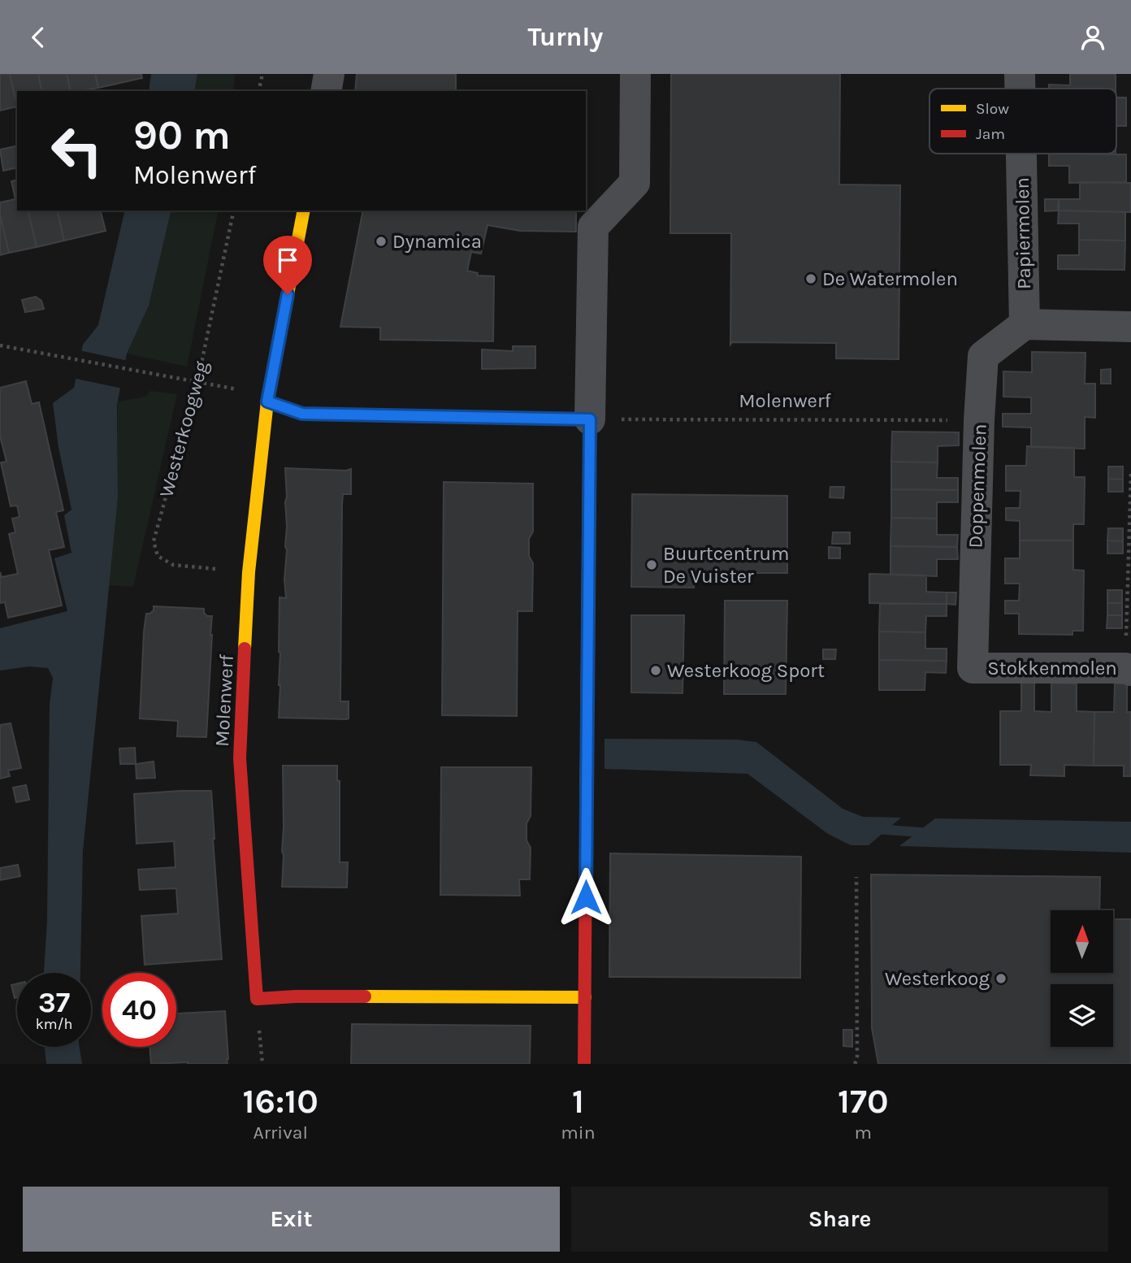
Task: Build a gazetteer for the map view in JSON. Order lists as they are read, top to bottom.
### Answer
{
  "streets": {
    "street": [
      "Papiermolen",
      "Molenwerf",
      "Doppenmolen",
      "Stokkenmolen"
    ],
    "path": ["Westerkoogweg"]
  },
  "crossings": [
    ["Papiermolen", "Doppenmolen"],
    ["Molenwerf", "Westerkoogweg"],
    ["Molenwerf", "Doppenmolen"],
    ["Doppenmolen", "Stokkenmolen"]
  ],
  "places": [
    "Dynamica",
    "De Watermolen",
    "Buurtcentrum De Vuister",
    "Westerkoog Sport",
    "Westerkoog"
  ],
  "legend": ["Slow", "Jam"],
  "north": "top",
  "page": {
    "header": "Turnly",
    "turn": ["90 m", "Molenwerf"],
    "speed": "37 km/h",
    "limit": "40",
    "eta": [
      "16:10",
      "Arrival",
      "1",
      "min",
      "170",
      "m"
    ],
    "buttons": ["Exit", "Share"]
  }
}
